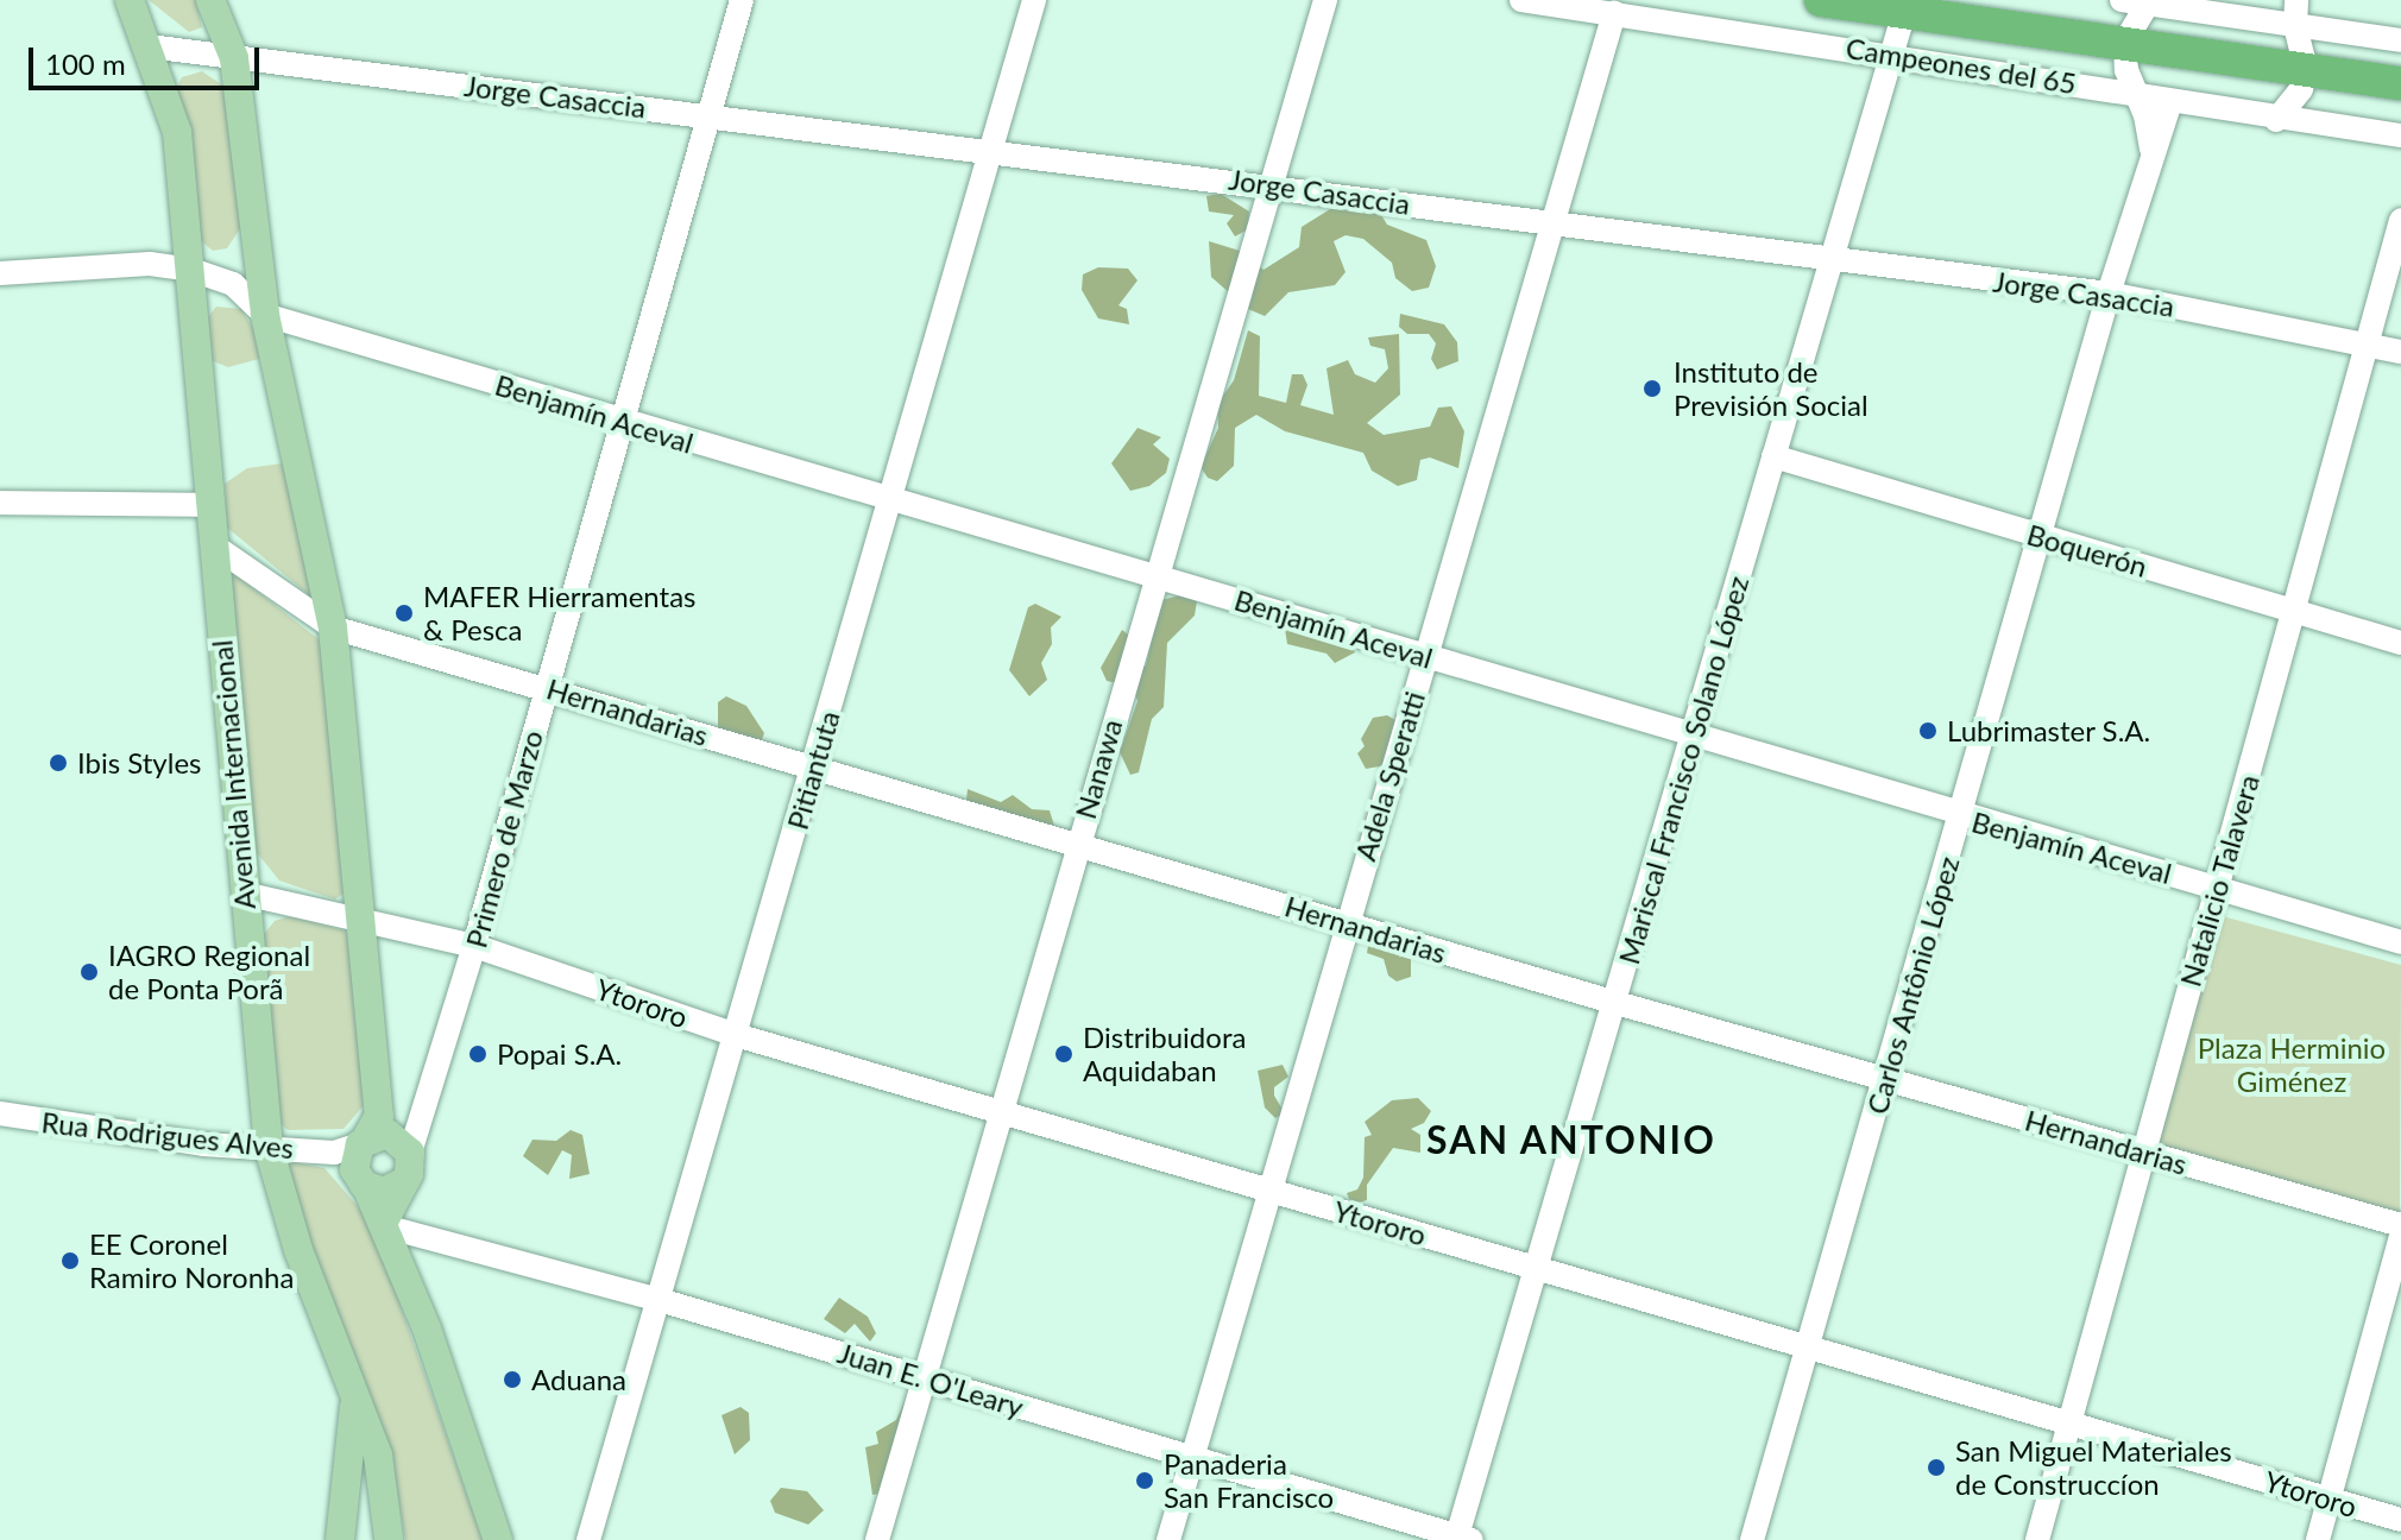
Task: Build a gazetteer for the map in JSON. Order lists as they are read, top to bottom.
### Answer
{
  "streets": {
    "main road": ["Avenida Internacional"],
    "street": [
      "Campeones del 65",
      "Jorge Casaccia",
      "Benjamín Aceval",
      "Boquerón",
      "Hernandarias",
      "Nanawa",
      "Pitiantuta",
      "Mariscal Francisco Solano López",
      "Adela Speratti",
      "Primero de Marzo",
      "Natalicio Talavera",
      "Carlos Antônio López",
      "Ytororo",
      "Rua Rodrigues Alves",
      "Juan E. O'Leary"
    ]
  },
  "crossings": [
    ["Campeones del 65", "Mariscal Francisco Solano López"],
    ["Campeones del 65", "Adela Speratti"],
    ["Campeones del 65", "Carlos Antônio López"],
    ["Jorge Casaccia", "Nanawa"],
    ["Jorge Casaccia", "Pitiantuta"],
    ["Jorge Casaccia", "Mariscal Francisco Solano López"],
    ["Jorge Casaccia", "Avenida Internacional"],
    ["Jorge Casaccia", "Adela Speratti"],
    ["Jorge Casaccia", "Primero de Marzo"],
    ["Jorge Casaccia", "Natalicio Talavera"],
    ["Jorge Casaccia", "Carlos Antônio López"],
    ["Benjamín Aceval", "Nanawa"],
    ["Benjamín Aceval", "Pitiantuta"],
    ["Benjamín Aceval", "Mariscal Francisco Solano López"],
    ["Benjamín Aceval", "Adela Speratti"],
    ["Benjamín Aceval", "Primero de Marzo"],
    ["Benjamín Aceval", "Natalicio Talavera"],
    ["Benjamín Aceval", "Carlos Antônio López"],
    ["Boquerón", "Mariscal Francisco Solano López"],
    ["Boquerón", "Natalicio Talavera"],
    ["Boquerón", "Carlos Antônio López"],
    ["Hernandarias", "Nanawa"],
    ["Hernandarias", "Pitiantuta"],
    ["Hernandarias", "Mariscal Francisco Solano López"],
    ["Hernandarias", "Avenida Internacional"],
    ["Hernandarias", "Adela Speratti"],
    ["Hernandarias", "Primero de Marzo"],
    ["Hernandarias", "Natalicio Talavera"],
    ["Hernandarias", "Carlos Antônio López"],
    ["Nanawa", "Ytororo"],
    ["Nanawa", "Juan E. O'Leary"],
    ["Pitiantuta", "Ytororo"],
    ["Pitiantuta", "Juan E. O'Leary"],
    ["Mariscal Francisco Solano López", "Ytororo"],
    ["Mariscal Francisco Solano López", "Juan E. O'Leary"],
    ["Avenida Internacional", "Ytororo"],
    ["Avenida Internacional", "Rua Rodrigues Alves"],
    ["Adela Speratti", "Ytororo"],
    ["Adela Speratti", "Juan E. O'Leary"],
    ["Primero de Marzo", "Ytororo"],
    ["Primero de Marzo", "Rua Rodrigues Alves"],
    ["Natalicio Talavera", "Ytororo"],
    ["Carlos Antônio López", "Ytororo"]
  ],
  "districts": ["SAN ANTONIO"],
  "parks": ["Plaza Herminio Giménez"],
  "places": [
    "Instituto de Previsión Social",
    "MAFER Hierramentas & Pesca",
    "Lubrimaster S.A.",
    "Ibis Styles",
    "IAGRO Regional de Ponta Porã",
    "Popai S.A.",
    "Distribuidora Aquidaban",
    "EE Coronel Ramiro Noronha",
    "Aduana",
    "San Miguel Materiales de Construccíon",
    "Panaderia San Francisco"
  ],
  "scale_bar": "100 m"
}
